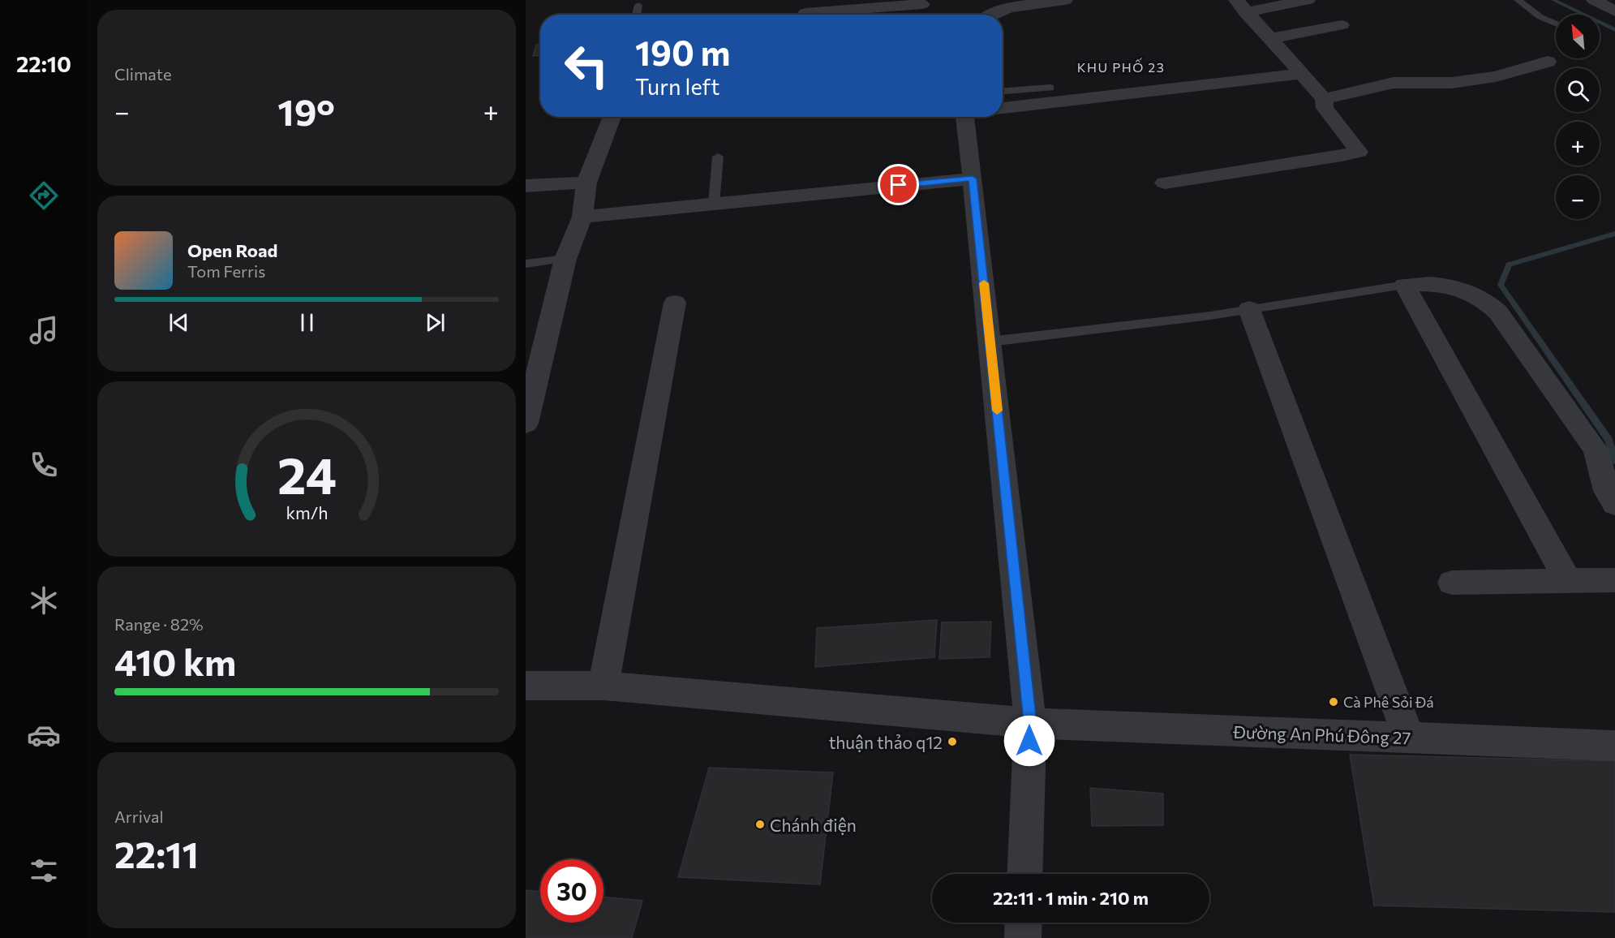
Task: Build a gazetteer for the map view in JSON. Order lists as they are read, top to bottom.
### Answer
{
  "streets": {
    "street": ["Đường An Phú Đông 27"]
  },
  "districts": ["KHU PHỐ 23"],
  "places": ["Cà Phê Sỏi Đá", "thuận thảo q12", "Chánh điện"],
  "north": "top left",
  "page": {
    "tabs": "22:10",
    "tile": [
      "Climate",
      ["Range · 82%", "410 km"],
      ["Arrival", "22:11"]
    ],
    "map_buttons": ["+", "−"],
    "turn": ["190 m", "Turn left"],
    "heat": ["−", "19°", "+"],
    "song": ["Open Road", "Tom Ferris"],
    "limit": "30",
    "trip": "22:11 · 1 min · 210 m",
    "gauge": ["24", "km/h"]
  }
}
